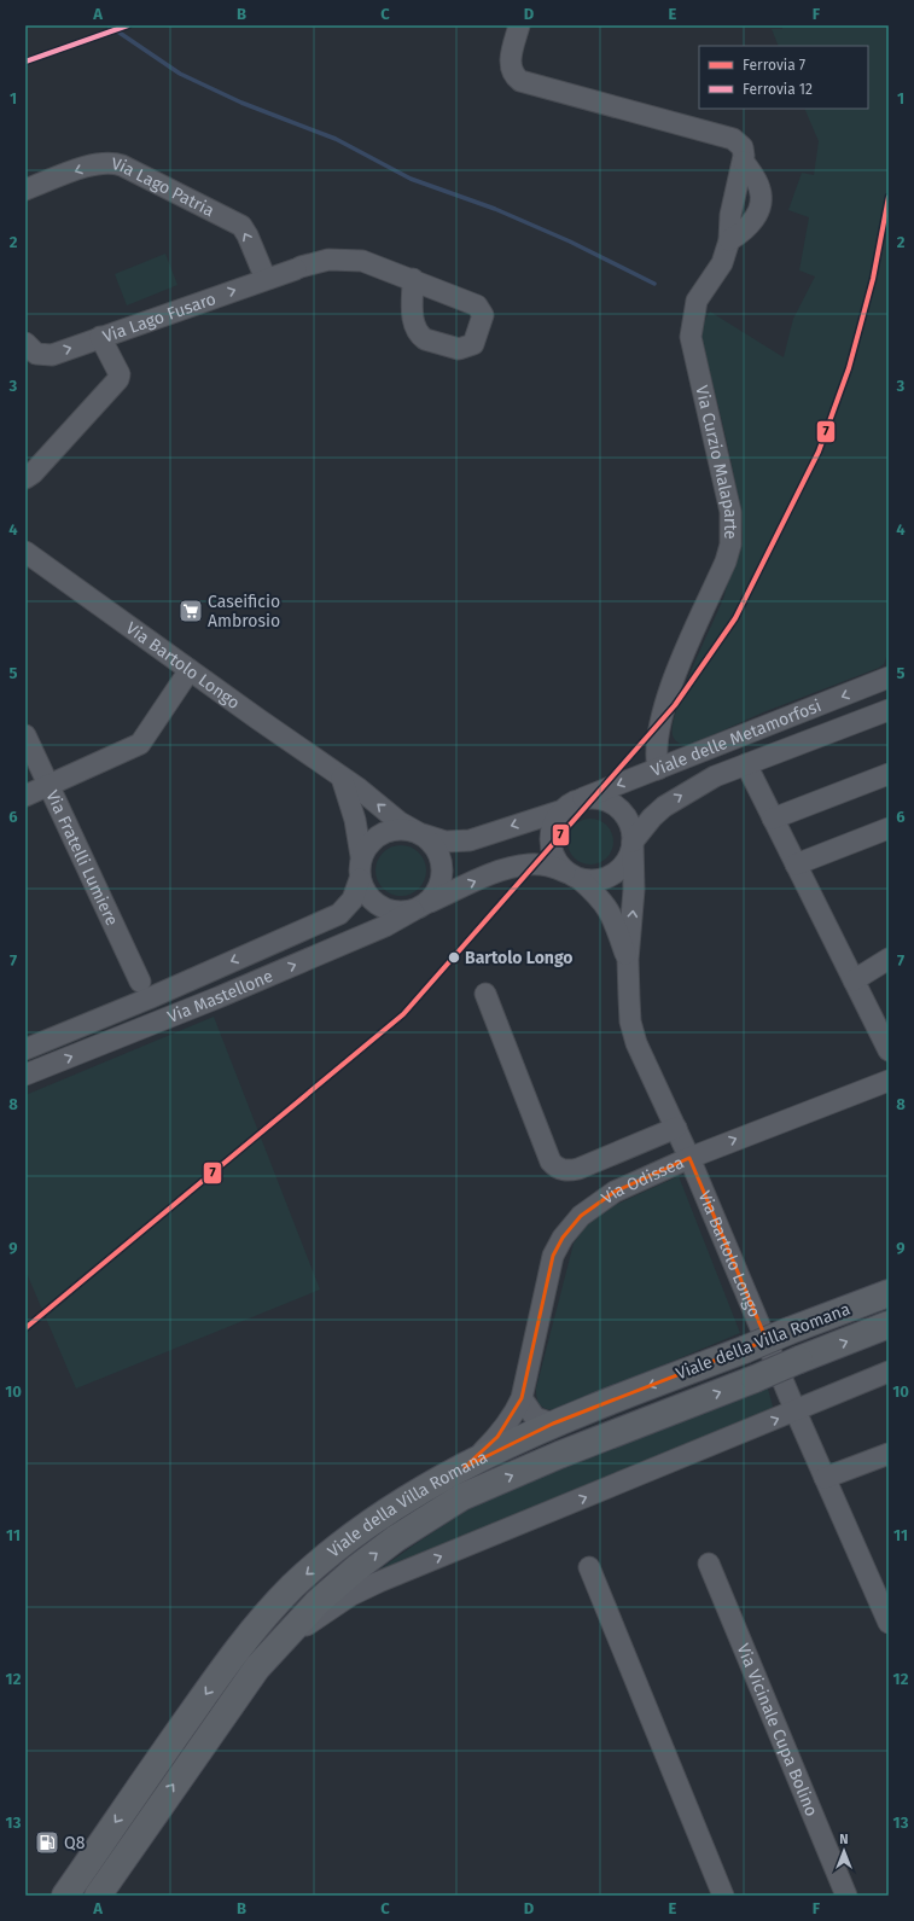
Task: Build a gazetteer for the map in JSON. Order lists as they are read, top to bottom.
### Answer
{
  "streets": {
    "main road": ["Viale della Villa Romana"],
    "street": [
      "Via Lago Patria",
      "Via Lago Fusaro",
      "Via Curzio Malaparte",
      "Via Bartolo Longo",
      "Viale delle Metamorfosi",
      "Via Fratelli Lumiere",
      "Via Mastellone",
      "Via Odissea",
      "Via Vicinale Cupa Bolino"
    ]
  },
  "crossings": [
    ["Via Lago Patria", "Via Lago Fusaro"],
    ["Via Curzio Malaparte", "Viale delle Metamorfosi"],
    ["Via Bartolo Longo", "Viale delle Metamorfosi"],
    ["Via Bartolo Longo", "Via Mastellone"],
    ["Via Bartolo Longo", "Via Odissea"],
    ["Via Bartolo Longo", "Viale della Villa Romana"],
    ["Via Odissea", "Viale della Villa Romana"]
  ],
  "one_way": ["Via Lago Patria", "Via Lago Fusaro"],
  "places": {
    "supermarket": ["Caseificio Ambrosio"],
    "other": ["Bartolo Longo"],
    "fuel station": ["Q8"]
  },
  "lines": ["rail line 12", "rail line 7"],
  "legend": ["Ferrovia 7", "Ferrovia 12"],
  "north": "top",
  "grid": {
    "columns": [
      "A",
      "B",
      "C",
      "D",
      "E",
      "F"
    ],
    "rows": [
      "1",
      "2",
      "3",
      "4",
      "5",
      "6",
      "7",
      "8",
      "9",
      "10",
      "11",
      "12",
      "13"
    ]
  }
}
